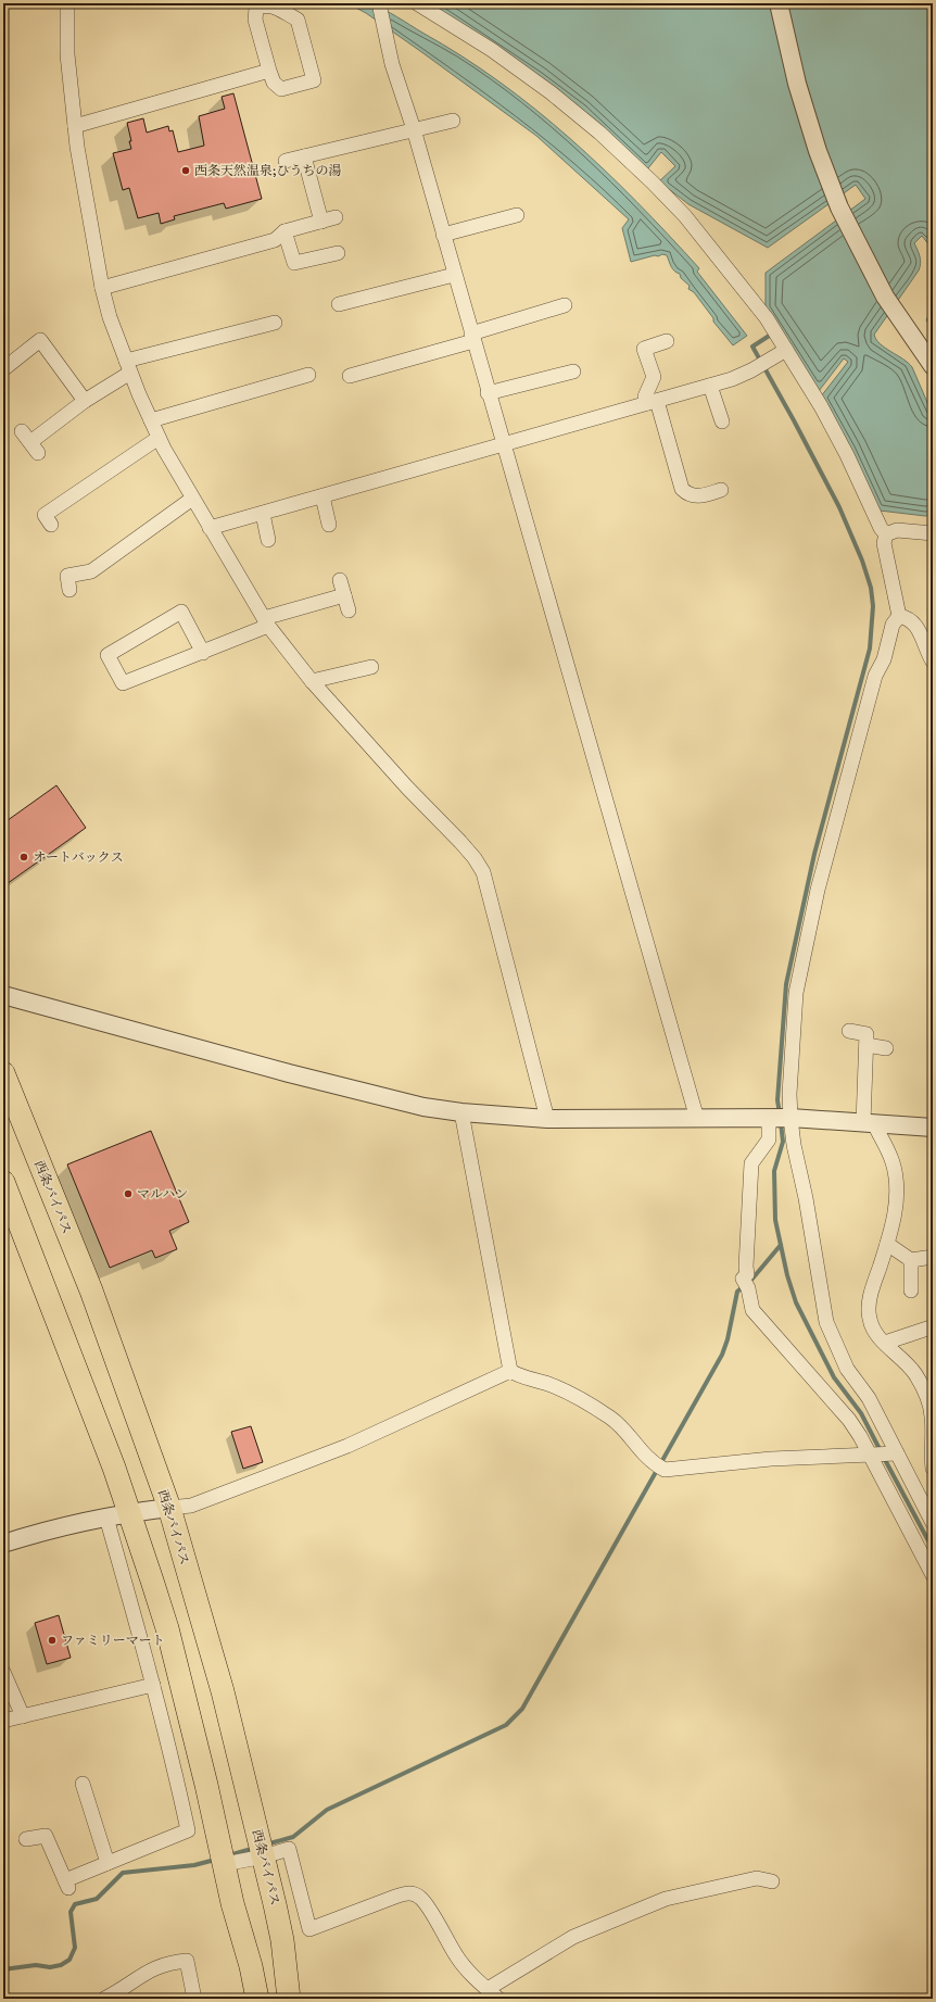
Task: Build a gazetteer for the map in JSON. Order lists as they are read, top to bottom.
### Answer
{
  "streets": {
    "highway": ["西条バイパス"]
  },
  "places": [
    "西条天然温泉;ひうちの湯",
    "オートバックス",
    "マルハン",
    "ファミリーマート"
  ]
}
